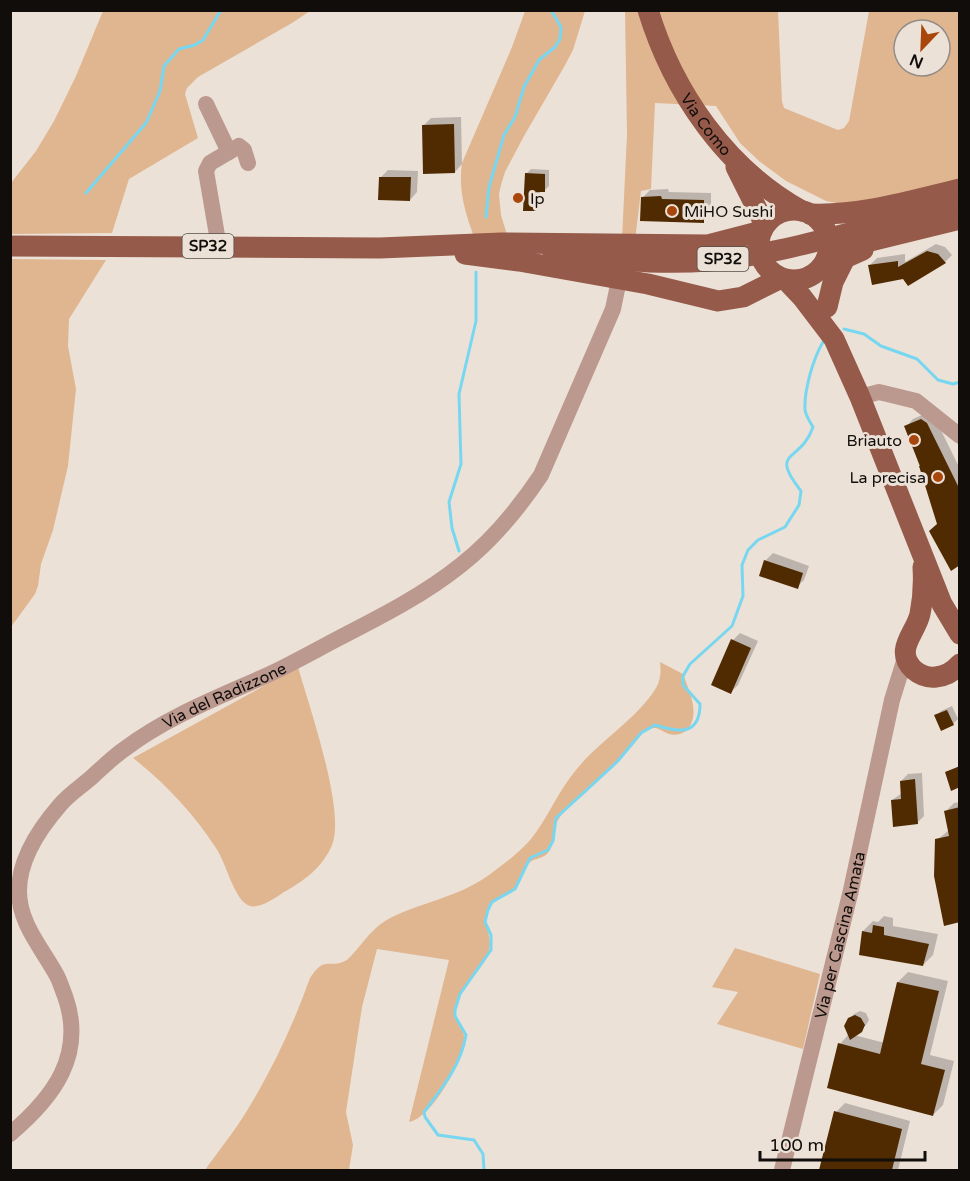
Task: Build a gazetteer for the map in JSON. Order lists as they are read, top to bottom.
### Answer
{
  "streets": {
    "main road": ["Via Como", "SP32"],
    "street": ["Via del Radizzone", "Via per Cascina Amata"]
  },
  "places": [
    "Ip",
    "MiHO Sushi",
    "Briauto",
    "La precisa"
  ],
  "scale_bar": "100 m",
  "north": "bottom left"
}
